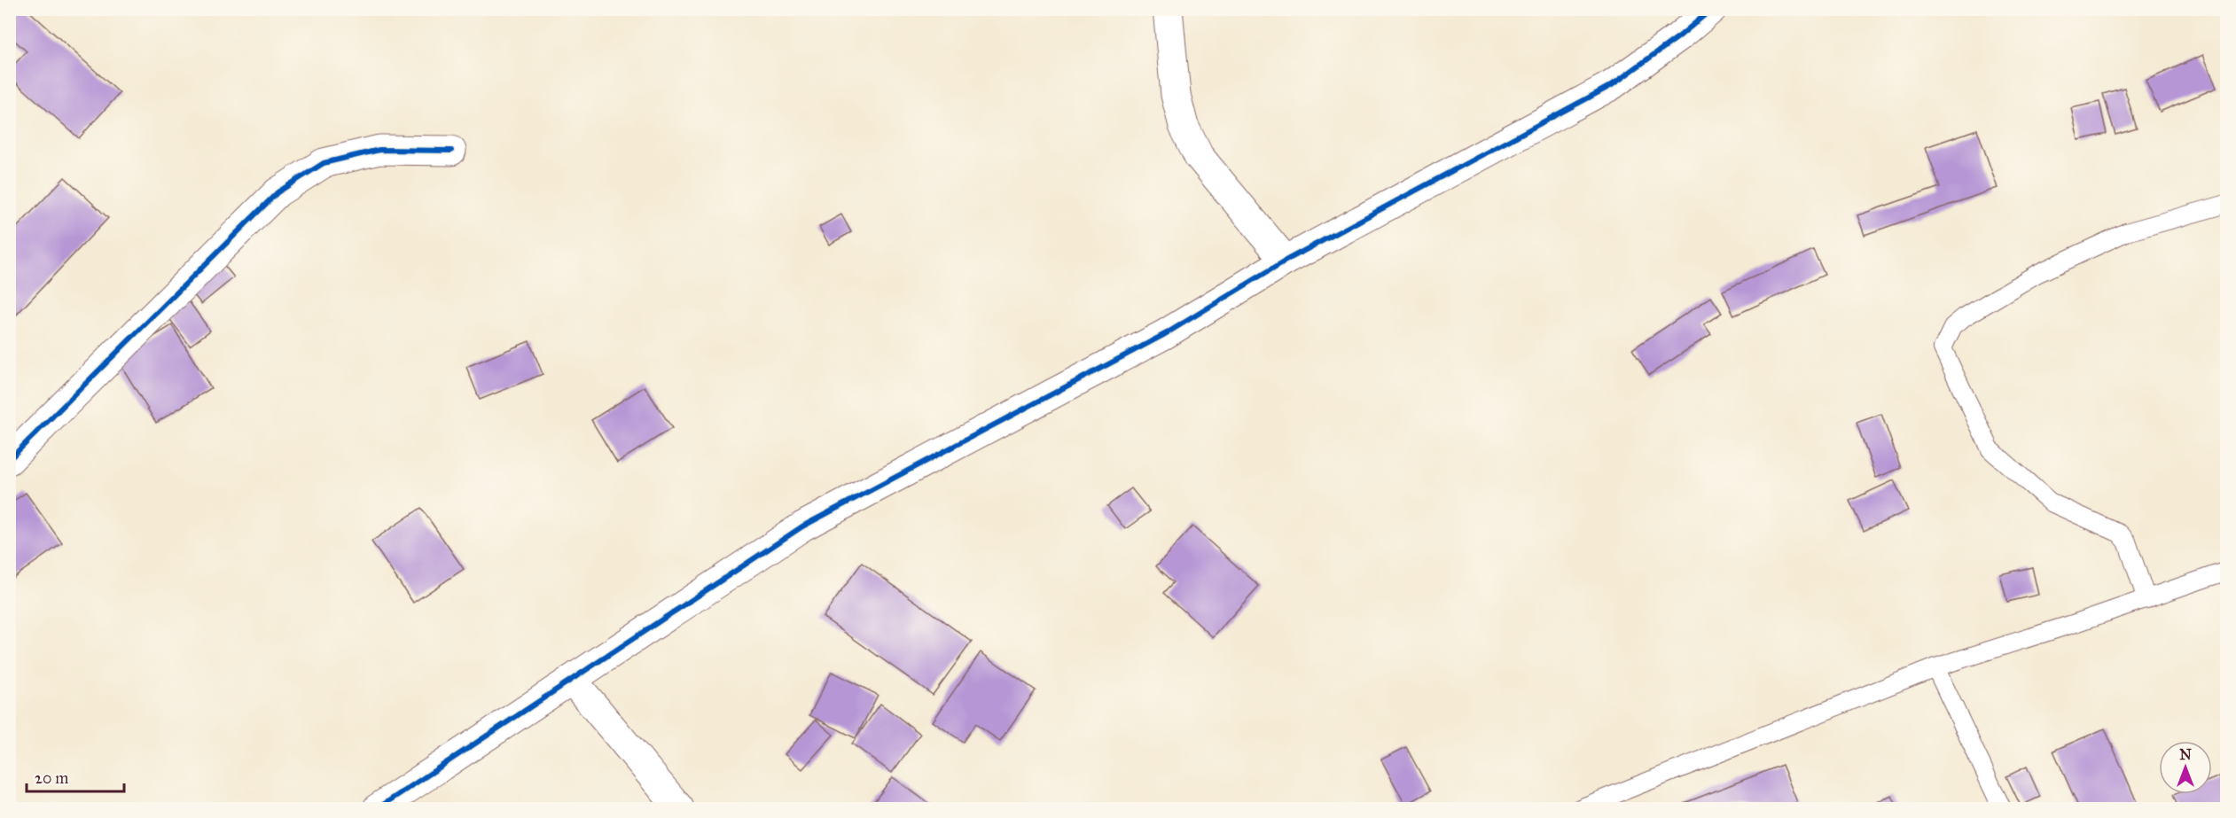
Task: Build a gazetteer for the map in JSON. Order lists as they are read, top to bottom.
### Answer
{
  "scale_bar": "20 m",
  "north": "top"
}
